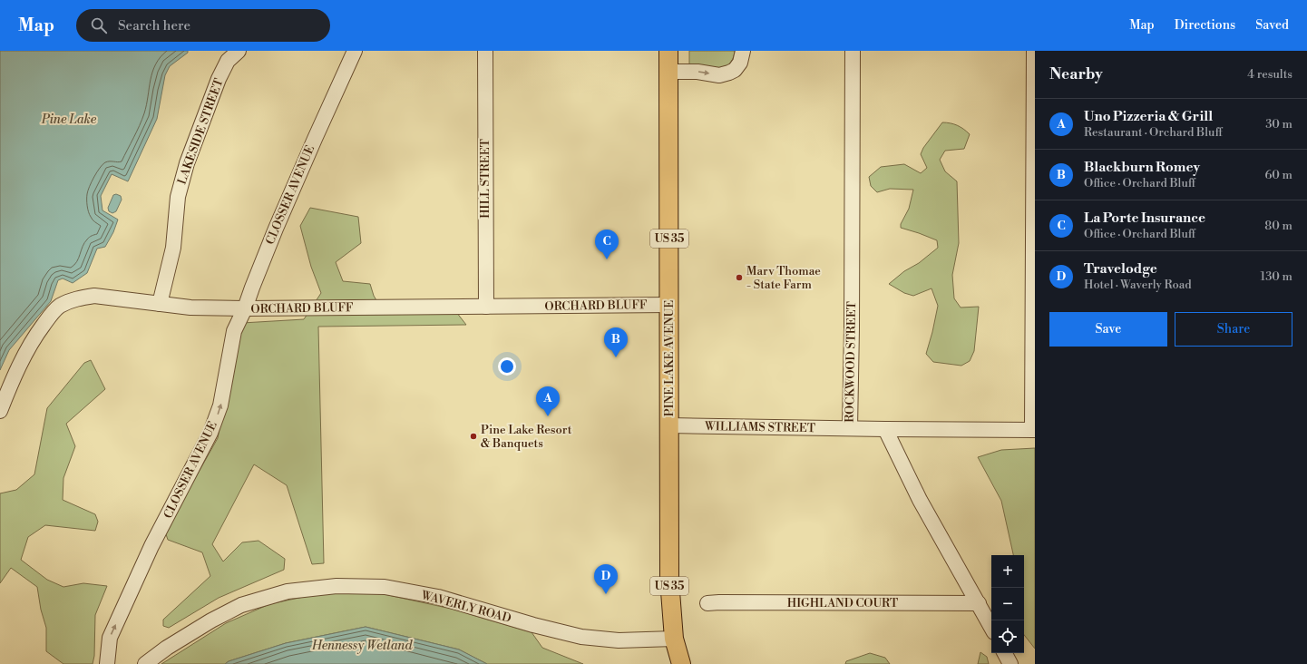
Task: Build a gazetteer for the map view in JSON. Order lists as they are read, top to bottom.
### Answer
{
  "streets": {
    "main road": ["US 35", "PINE LAKE AVENUE"],
    "street": [
      "LAKESIDE STREET",
      "HILL STREET",
      "CLOSSER AVENUE",
      "ORCHARD BLUFF",
      "ROCKWOOD STREET",
      "WILLIAMS STREET",
      "HIGHLAND COURT",
      "WAVERLY ROAD"
    ]
  },
  "crossings": [
    ["LAKESIDE STREET", "ORCHARD BLUFF"],
    ["HILL STREET", "ORCHARD BLUFF"],
    ["CLOSSER AVENUE", "ORCHARD BLUFF"],
    ["ORCHARD BLUFF", "PINE LAKE AVENUE"],
    ["PINE LAKE AVENUE", "WILLIAMS STREET"],
    ["PINE LAKE AVENUE", "WAVERLY ROAD"],
    ["ROCKWOOD STREET", "WILLIAMS STREET"]
  ],
  "one_way": ["CLOSSER AVENUE"],
  "water": ["Pine Lake", "Hennessy Wetland"],
  "places": ["Marv Thomae - State Farm", "Pine Lake Resort & Banquets"],
  "page": {
    "header": "Map",
    "search": "Search here",
    "nav": ["Map", "Directions", "Saved"],
    "heading": ["Nearby", "4 results"],
    "list": [
      {
        "mark": "A",
        "name": "Uno Pizzeria & Grill",
        "note": "Restaurant · Orchard Bluff",
        "value": "30 m"
      },
      {
        "mark": "B",
        "name": "Blackburn Romey",
        "note": "Office · Orchard Bluff",
        "value": "60 m"
      },
      {
        "mark": "C",
        "name": "La Porte Insurance",
        "note": "Office · Orchard Bluff",
        "value": "80 m"
      },
      {
        "mark": "D",
        "name": "Travelodge",
        "note": "Hotel · Waverly Road",
        "value": "130 m"
      }
    ],
    "pins": [
      "C",
      "B",
      "A",
      "D"
    ],
    "buttons": ["Save", "Share"],
    "map_buttons": ["+", "−"]
  }
}
